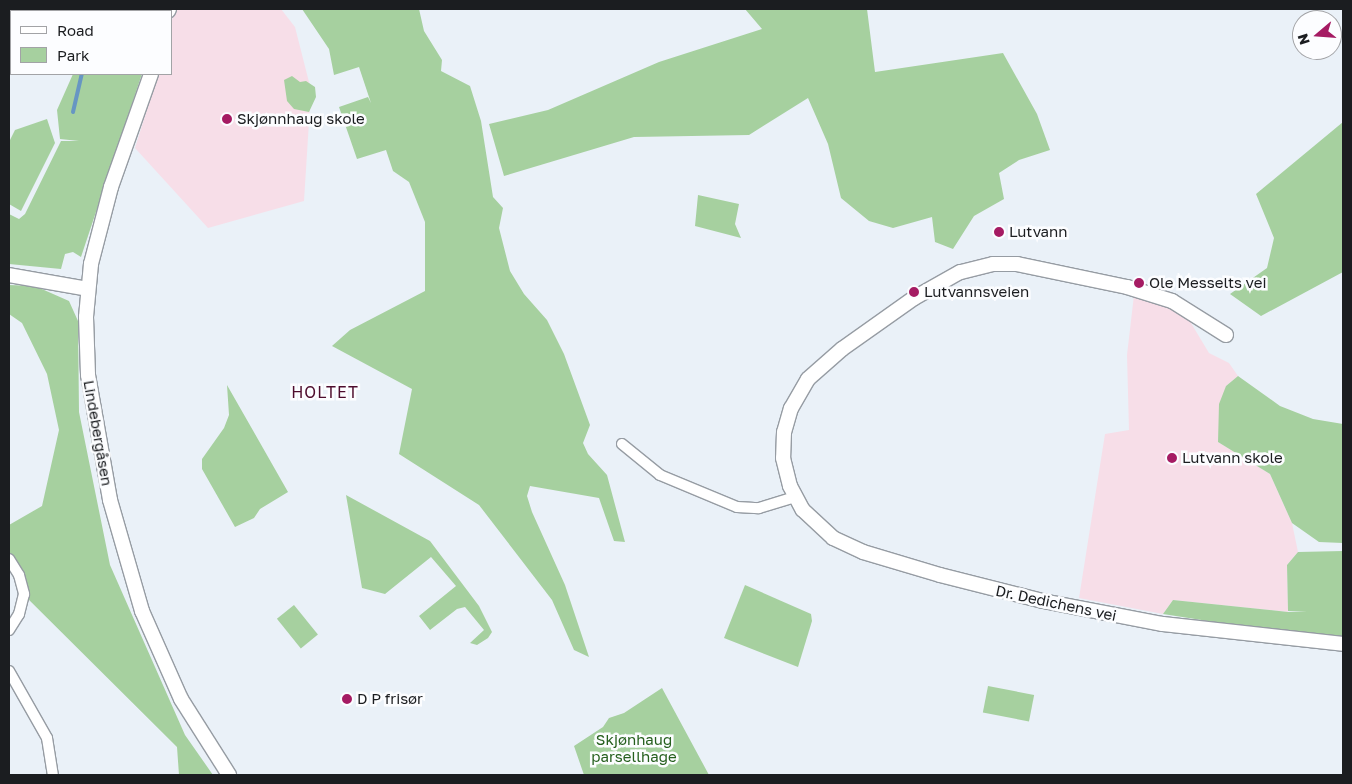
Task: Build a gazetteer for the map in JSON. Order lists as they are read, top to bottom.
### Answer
{
  "streets": {
    "street": ["Lindebergåsen", "Dr. Dedichens vei"]
  },
  "districts": ["HOLTET"],
  "parks": ["Skjønhaug parsellhage"],
  "places": [
    "Skjønnhaug skole",
    "Lutvann",
    "Ole Messelts vei",
    "Lutvannsveien",
    "Lutvann skole",
    "D P frisør"
  ],
  "legend": ["Road", "Park"],
  "north": "left"
}
